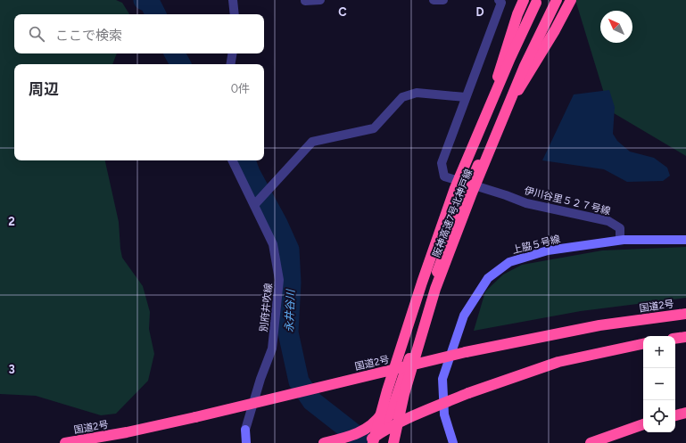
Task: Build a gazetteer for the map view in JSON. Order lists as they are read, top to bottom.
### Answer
{
  "streets": {
    "highway": ["阪神高速7号北神戸線", "国道2号"],
    "street": ["伊川谷里５２７号線", "上脇５号線", "別府井吹線"]
  },
  "crossings": [
    ["伊川谷里５２７号線", "上脇５号線"]
  ],
  "water": ["永井谷川"],
  "north": "top left",
  "page": {
    "search": "ここで検索",
    "heading": ["周辺", "0件"],
    "map_buttons": ["+", "−"]
  },
  "grid": {
    "columns": ["C", "D"],
    "rows": ["2", "3"]
  }
}
